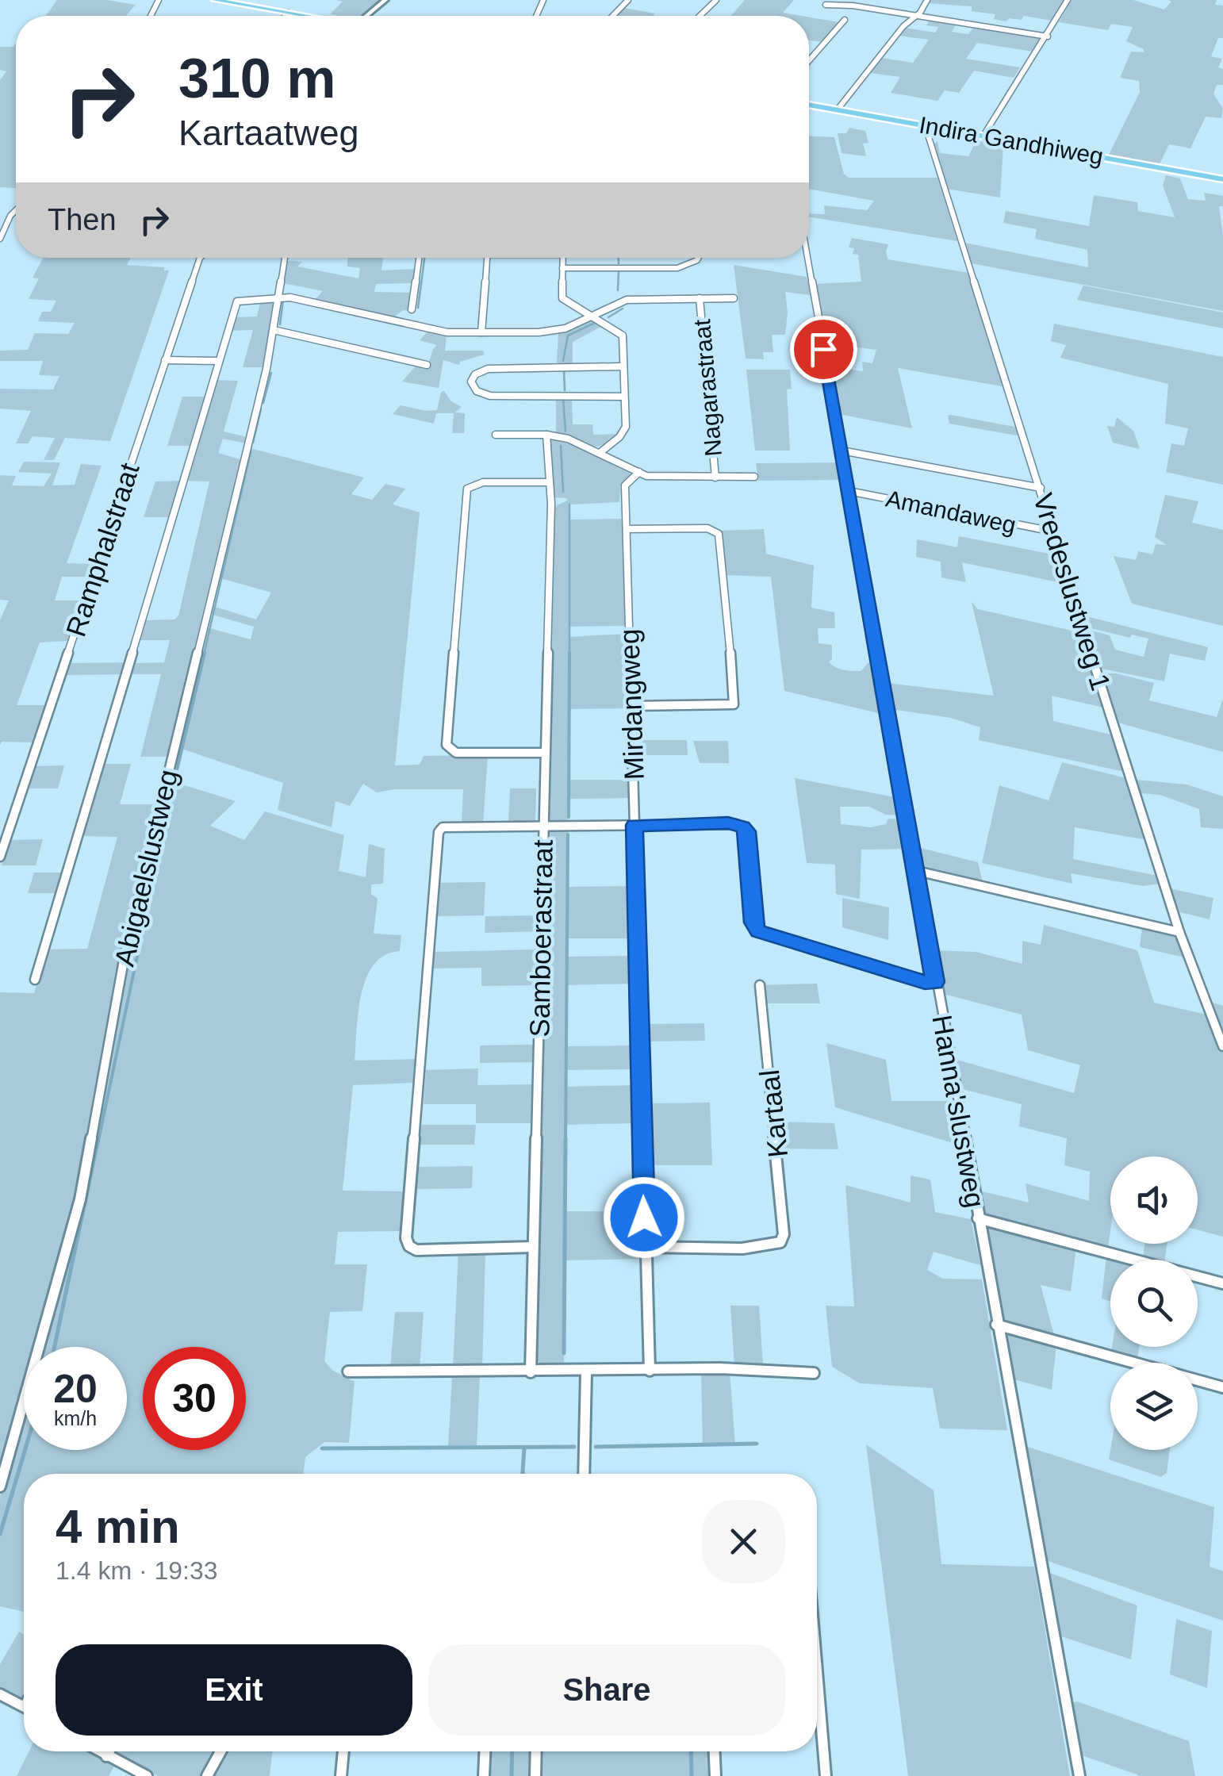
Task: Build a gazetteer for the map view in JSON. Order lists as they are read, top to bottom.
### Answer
{
  "streets": {
    "main road": ["Indira Gandhiweg"],
    "street": [
      "Nagarastraat",
      "Amandaweg",
      "Ramphalstraat",
      "Vredeslustweg 1",
      "Mirdangweg",
      "Abigaelslustweg",
      "Samboerastraat",
      "Hanna'slustweg",
      "Kartaal"
    ]
  },
  "crossings": [
    ["Indira Gandhiweg", "Vredeslustweg 1"],
    ["Amandaweg", "Vredeslustweg 1"],
    ["Amandaweg", "Hanna'slustweg"],
    ["Mirdangweg", "Kartaal"]
  ],
  "page": {
    "turn": ["310 m", "Kartaatweg"],
    "then": "Then",
    "speed": "20 km/h",
    "limit": "30",
    "heading": ["4 min", "1.4 km · 19:33"],
    "buttons": ["Exit", "Share"]
  }
}
